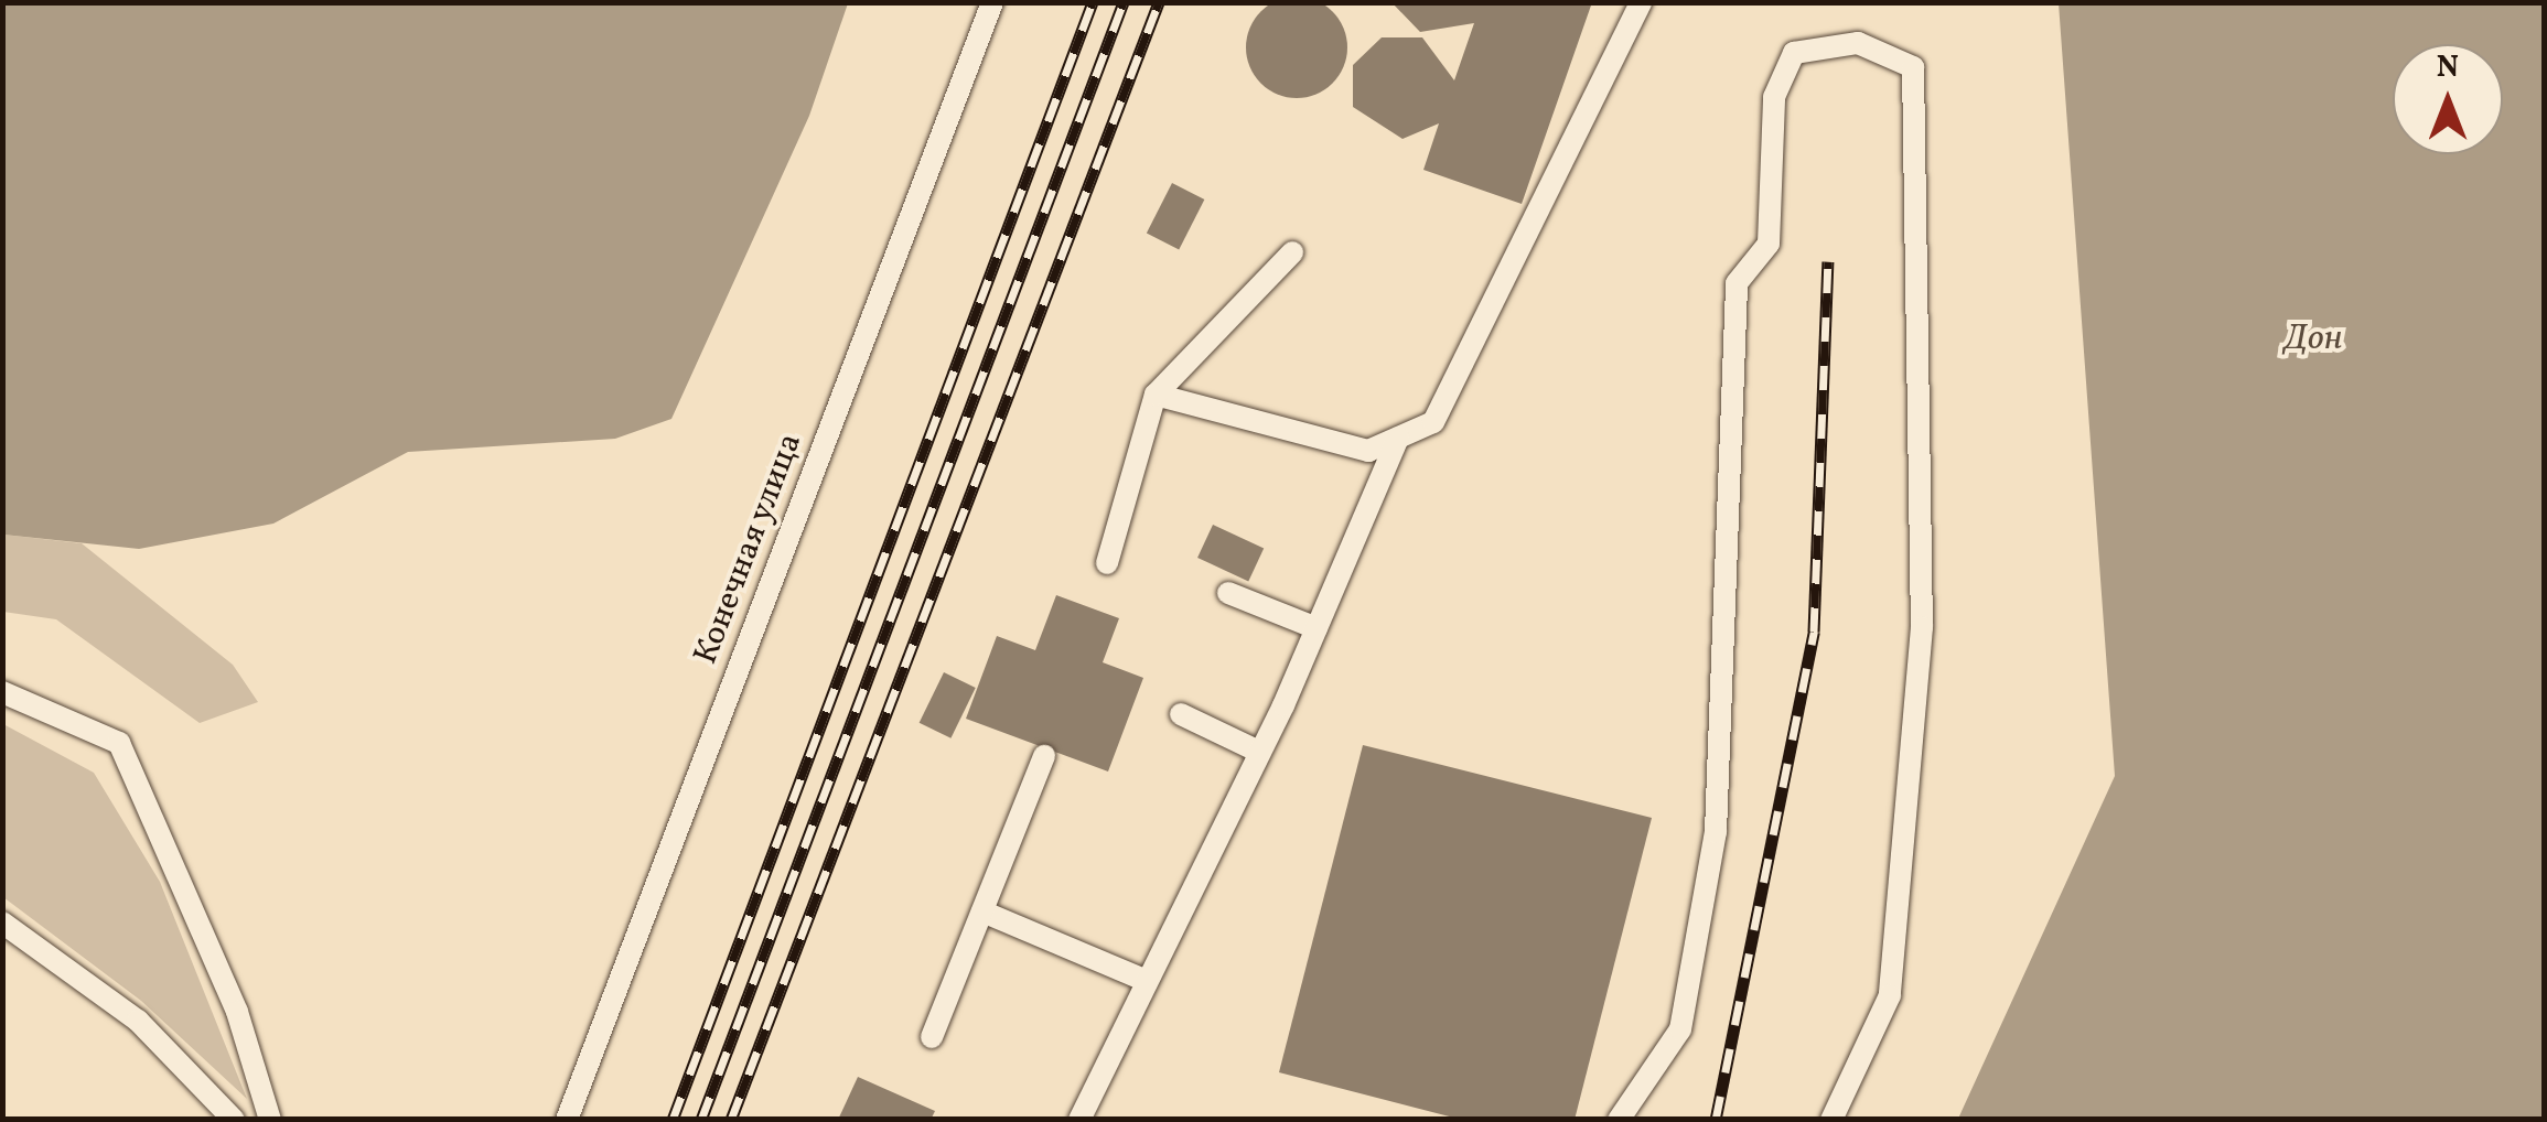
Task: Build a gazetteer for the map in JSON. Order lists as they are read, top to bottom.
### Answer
{
  "streets": {
    "lane": ["Конечная улица"]
  },
  "water": ["Дон"],
  "north": "top"
}
